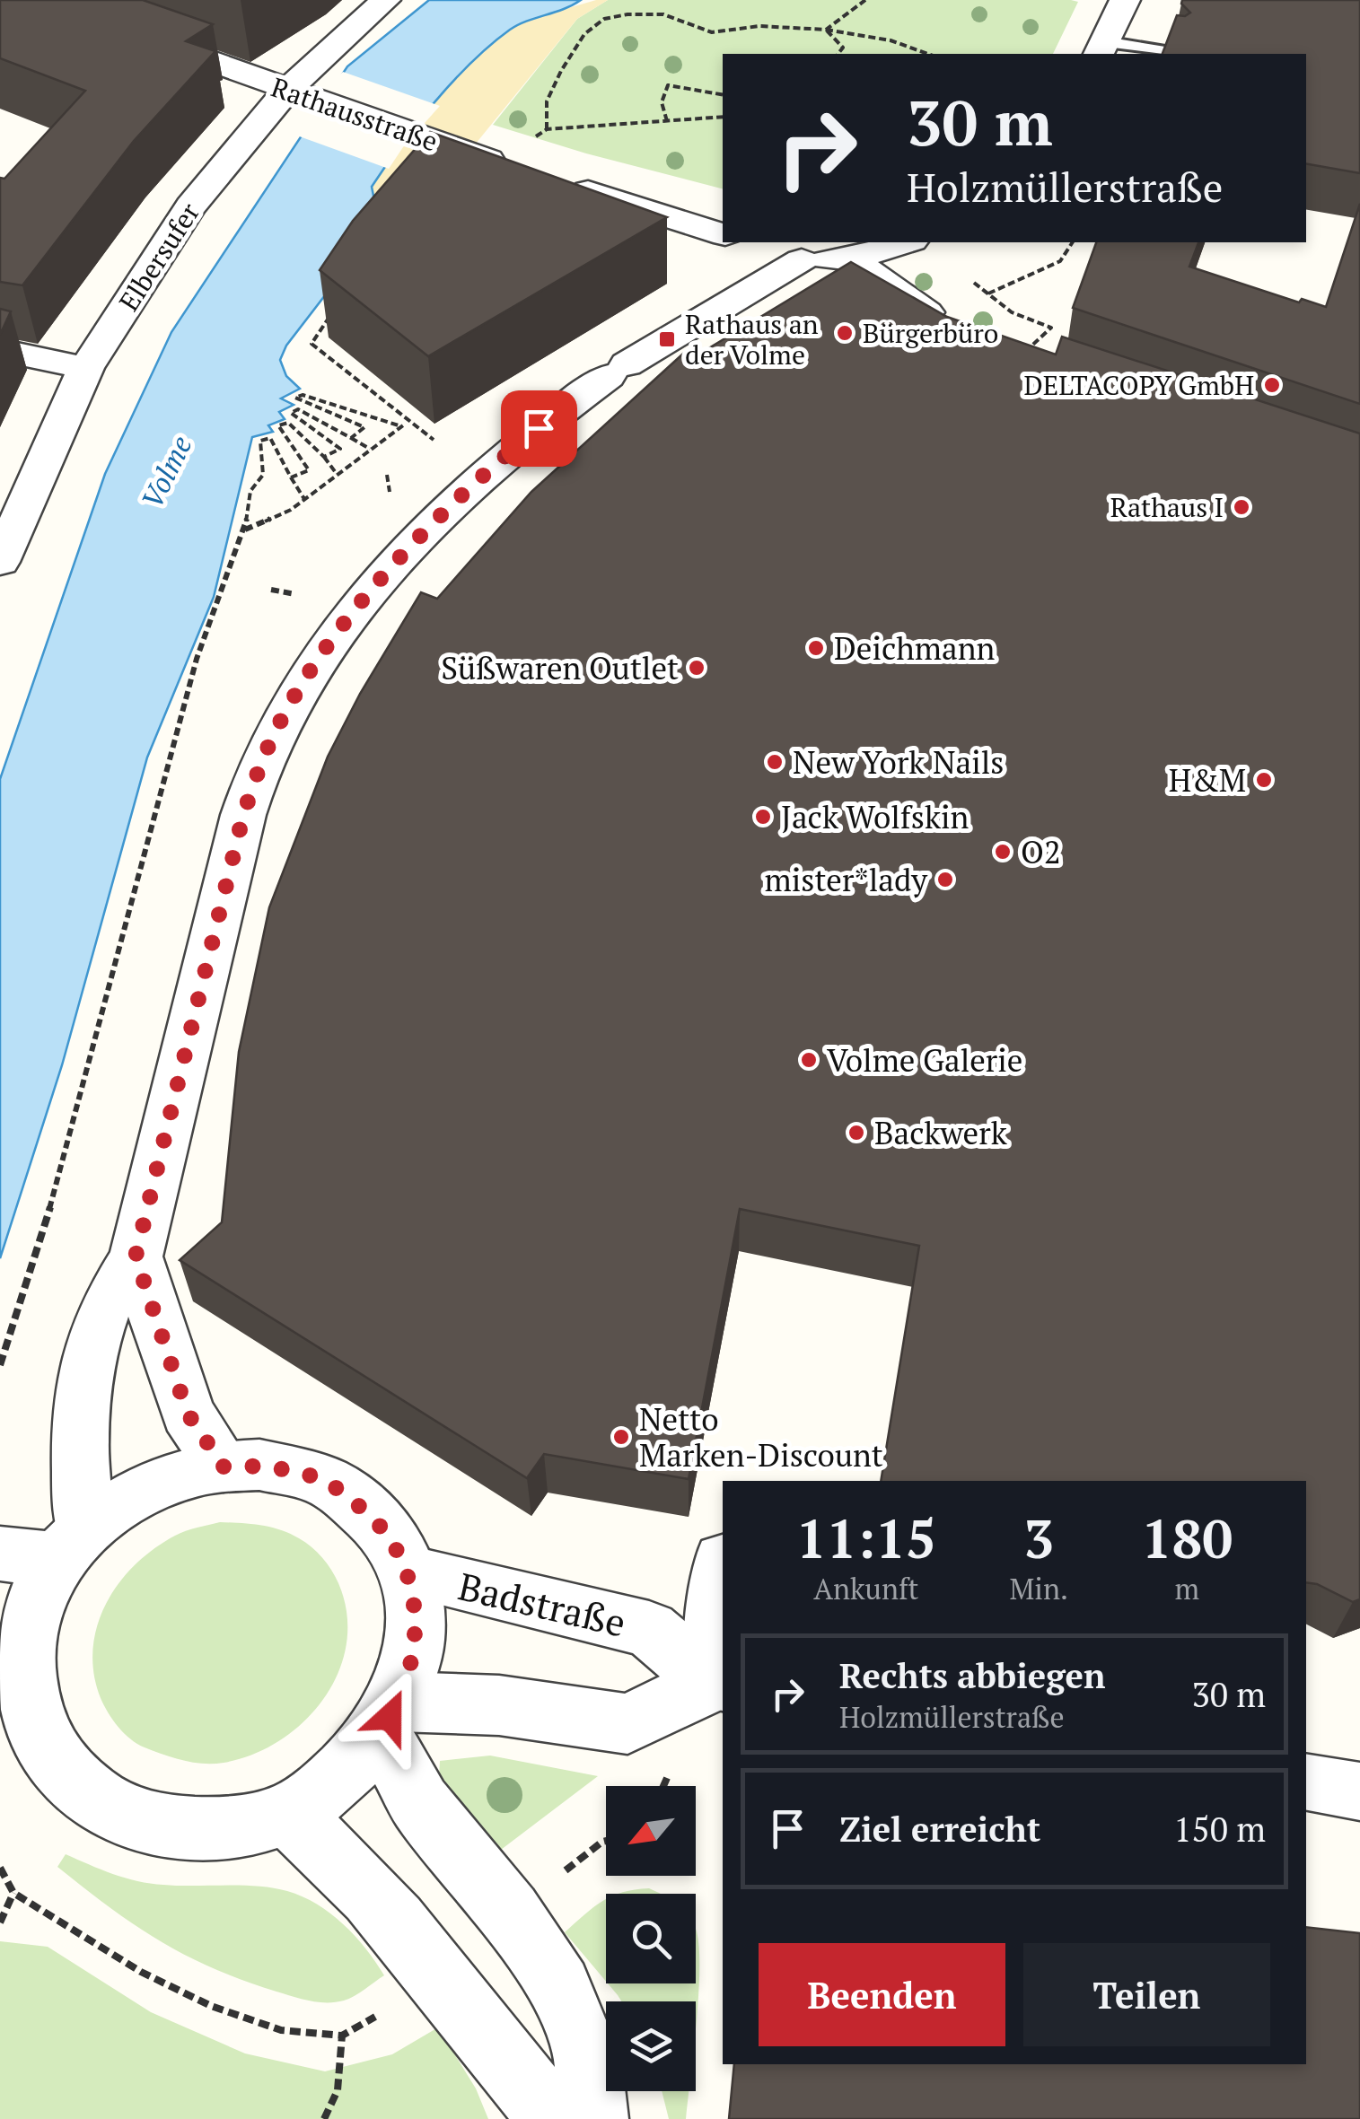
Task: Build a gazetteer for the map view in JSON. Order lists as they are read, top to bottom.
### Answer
{
  "streets": {
    "street": ["Rathausstraße", "Elbersufer", "Badstraße"]
  },
  "crossings": [
    ["Rathausstraße", "Elbersufer"]
  ],
  "water": ["Volme"],
  "places": {
    "other": [
      "Bürgerbüro",
      "DELTACOPY GmbH",
      "Rathaus I",
      "Deichmann",
      "Süßwaren Outlet",
      "New York Nails",
      "H&M",
      "Jack Wolfskin",
      "O2",
      "mister*lady",
      "Volme Galerie",
      "Backwerk",
      "Netto Marken-Discount"
    ],
    "transit": ["Rathaus an der Volme"]
  },
  "north": "bottom left",
  "page": {
    "turn": ["30 m", "Holzmüllerstraße"],
    "eta": [
      "11:15",
      "Ankunft",
      "3",
      "Min.",
      "180",
      "m"
    ],
    "list": [
      {
        "name": "Rechts abbiegen",
        "note": "Holzmüllerstraße",
        "value": "30 m"
      },
      {
        "name": "Ziel erreicht",
        "value": "150 m"
      }
    ],
    "buttons": ["Beenden", "Teilen"]
  }
}
